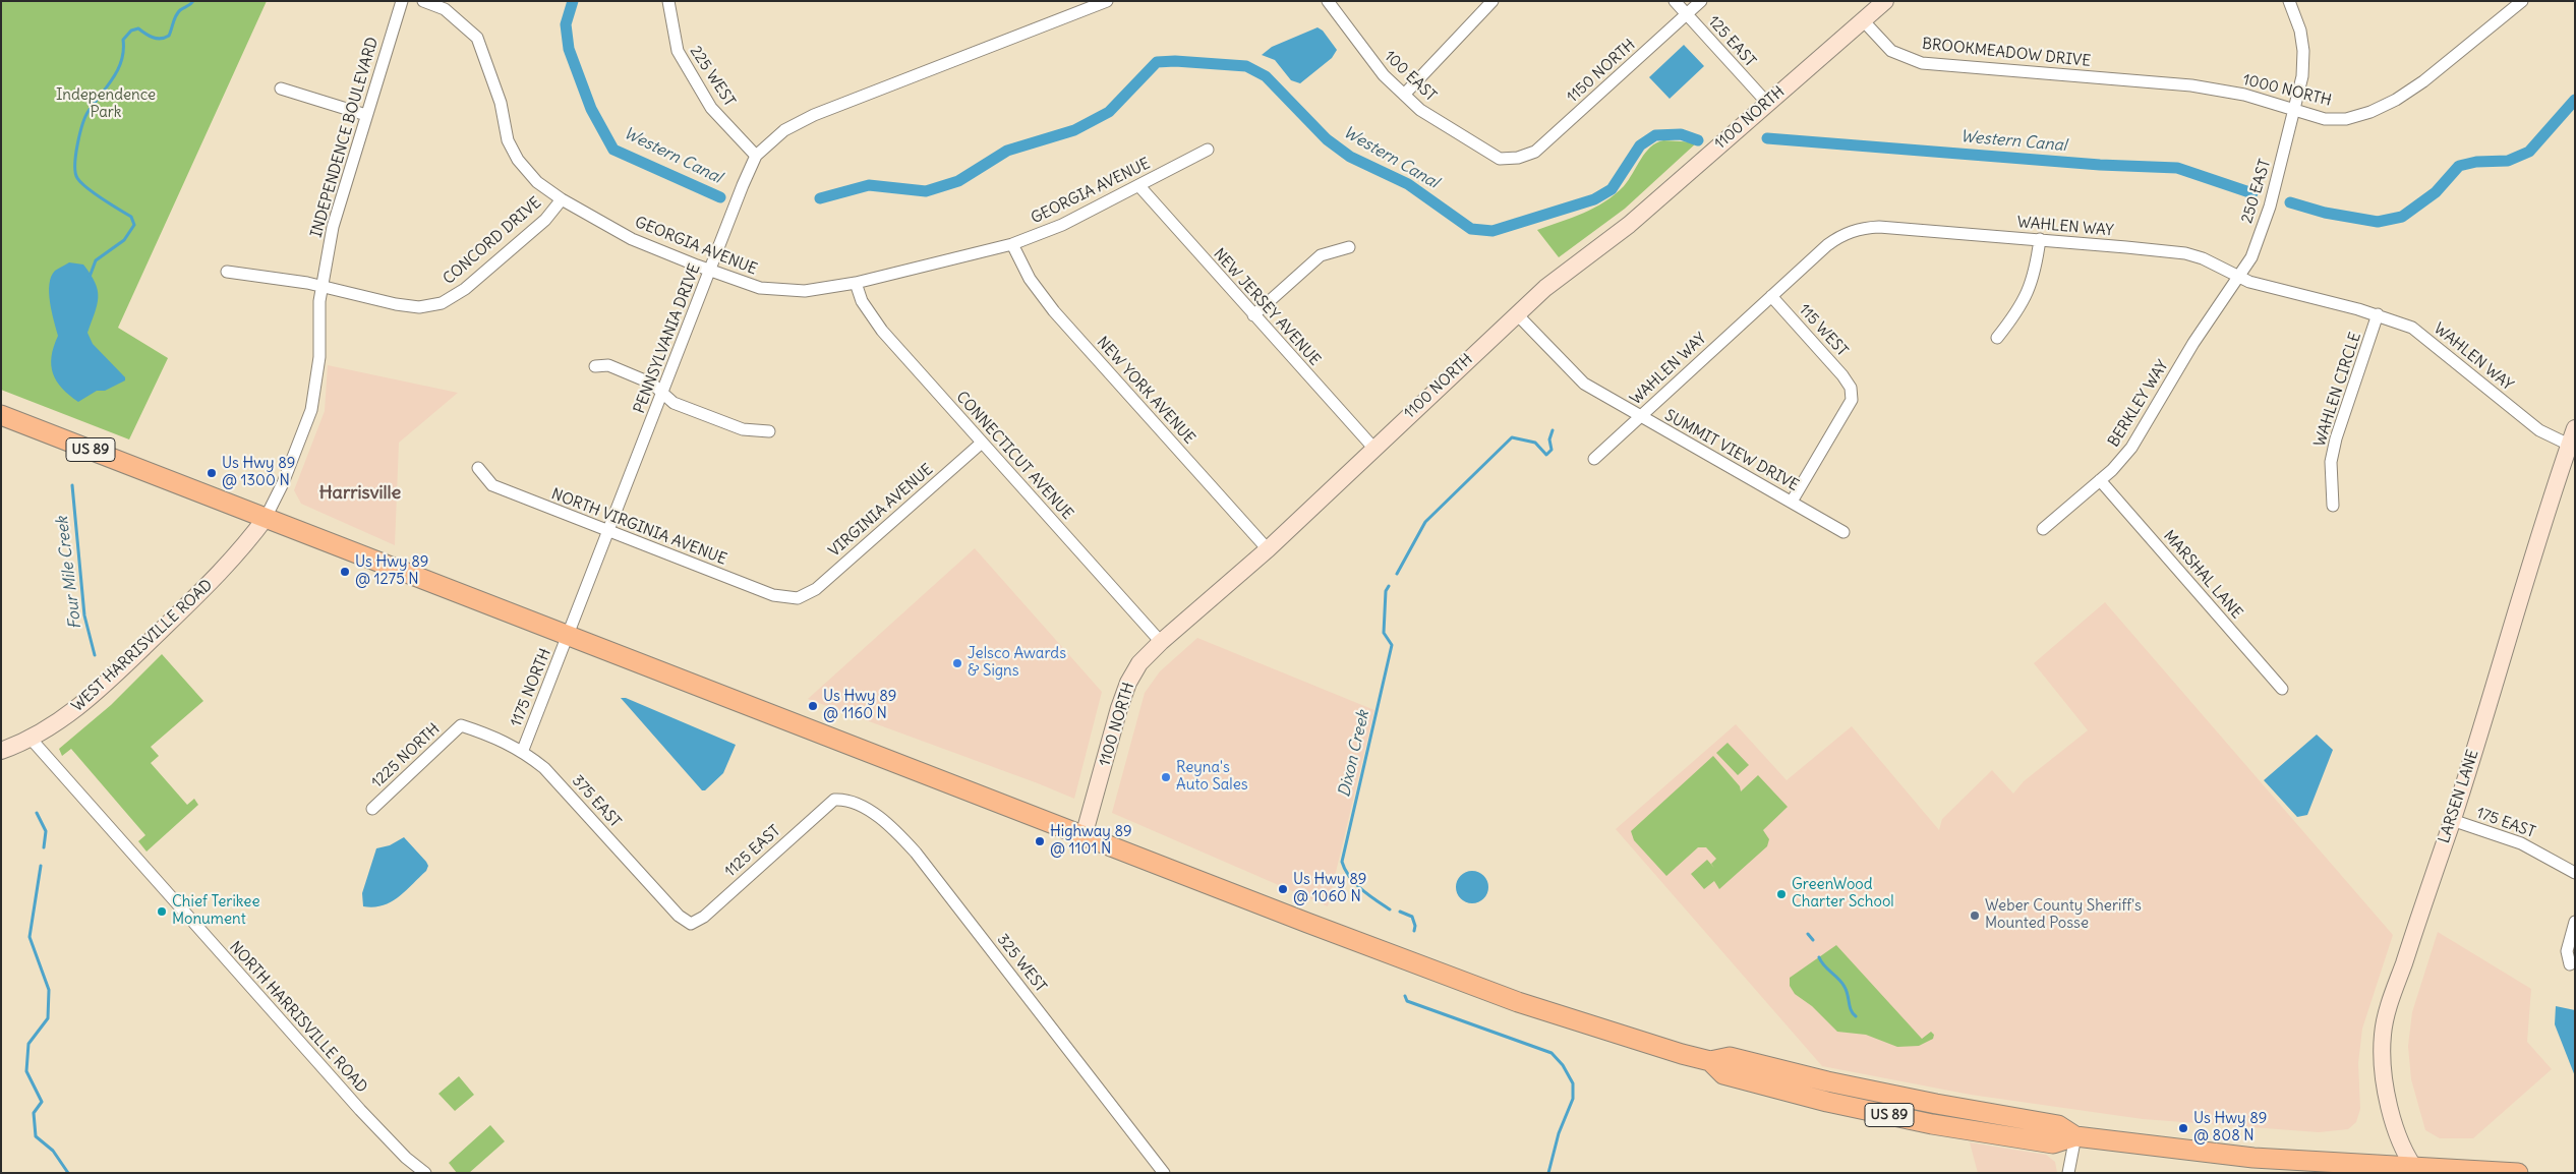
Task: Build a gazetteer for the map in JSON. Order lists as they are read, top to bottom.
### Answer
{
  "streets": {
    "main road": ["US 89"],
    "street": [
      "125 EAST",
      "BROOKMEADOW DRIVE",
      "1150 NORTH",
      "225 WEST",
      "100 EAST",
      "1000 NORTH",
      "1100 NORTH",
      "INDEPENDENCE BOULEVARD",
      "GEORGIA AVENUE",
      "250 EAST",
      "WAHLEN WAY",
      "CONCORD DRIVE",
      "NEW JERSEY AVENUE",
      "115 WEST",
      "PENNSYLVANIA DRIVE",
      "WAHLEN CIRCLE",
      "NEW YORK AVENUE",
      "BERKLEY WAY",
      "SUMMIT VIEW DRIVE",
      "CONNECTICUT AVENUE",
      "VIRGINIA AVENUE",
      "NORTH VIRGINIA AVENUE",
      "MARSHAL LANE",
      "WEST HARRISVILLE ROAD",
      "1175 NORTH",
      "1225 NORTH",
      "LARSEN LANE",
      "375 EAST",
      "175 EAST",
      "1125 EAST",
      "325 WEST",
      "NORTH HARRISVILLE ROAD"
    ]
  },
  "crossings": [
    ["125 EAST", "1150 NORTH"],
    ["125 EAST", "1100 NORTH"],
    ["BROOKMEADOW DRIVE", "1000 NORTH"],
    ["BROOKMEADOW DRIVE", "1100 NORTH"],
    ["1150 NORTH", "100 EAST"],
    ["225 WEST", "PENNSYLVANIA DRIVE"],
    ["1000 NORTH", "250 EAST"],
    ["1100 NORTH", "NEW JERSEY AVENUE"],
    ["1100 NORTH", "NEW YORK AVENUE"],
    ["1100 NORTH", "US 89"],
    ["1100 NORTH", "SUMMIT VIEW DRIVE"],
    ["1100 NORTH", "CONNECTICUT AVENUE"],
    ["INDEPENDENCE BOULEVARD", "CONCORD DRIVE"],
    ["INDEPENDENCE BOULEVARD", "US 89"],
    ["INDEPENDENCE BOULEVARD", "WEST HARRISVILLE ROAD"],
    ["GEORGIA AVENUE", "CONCORD DRIVE"],
    ["GEORGIA AVENUE", "NEW JERSEY AVENUE"],
    ["GEORGIA AVENUE", "PENNSYLVANIA DRIVE"],
    ["GEORGIA AVENUE", "NEW YORK AVENUE"],
    ["GEORGIA AVENUE", "CONNECTICUT AVENUE"],
    ["250 EAST", "WAHLEN WAY"],
    ["250 EAST", "BERKLEY WAY"],
    ["WAHLEN WAY", "115 WEST"],
    ["WAHLEN WAY", "WAHLEN CIRCLE"],
    ["WAHLEN WAY", "BERKLEY WAY"],
    ["WAHLEN WAY", "SUMMIT VIEW DRIVE"],
    ["WAHLEN WAY", "LARSEN LANE"],
    ["115 WEST", "SUMMIT VIEW DRIVE"],
    ["PENNSYLVANIA DRIVE", "US 89"],
    ["PENNSYLVANIA DRIVE", "NORTH VIRGINIA AVENUE"],
    ["PENNSYLVANIA DRIVE", "1175 NORTH"],
    ["BERKLEY WAY", "MARSHAL LANE"],
    ["US 89", "WEST HARRISVILLE ROAD"],
    ["US 89", "1175 NORTH"],
    ["US 89", "LARSEN LANE"],
    ["CONNECTICUT AVENUE", "VIRGINIA AVENUE"],
    ["VIRGINIA AVENUE", "NORTH VIRGINIA AVENUE"],
    ["WEST HARRISVILLE ROAD", "NORTH HARRISVILLE ROAD"],
    ["1175 NORTH", "375 EAST"],
    ["1225 NORTH", "375 EAST"],
    ["LARSEN LANE", "175 EAST"],
    ["375 EAST", "1125 EAST"],
    ["1125 EAST", "325 WEST"]
  ],
  "districts": ["Harrisville"],
  "water": ["Western Canal", "Four Mile Creek", "Dixon Creek"],
  "parks": ["Independence Park"],
  "places": [
    "Us Hwy 89 @ 1300 N",
    "Us Hwy 89 @ 1275 N",
    "Jelsco Awards & Signs",
    "Us Hwy 89 @ 1160 N",
    "Reyna's Auto Sales",
    "Highway 89 @ 1101 N",
    "Us Hwy 89 @ 1060 N",
    "GreenWood Charter School",
    "Chief Terikee Monument",
    "Weber County Sheriff's Mounted Posse",
    "Us Hwy 89 @ 808 N"
  ]
}
